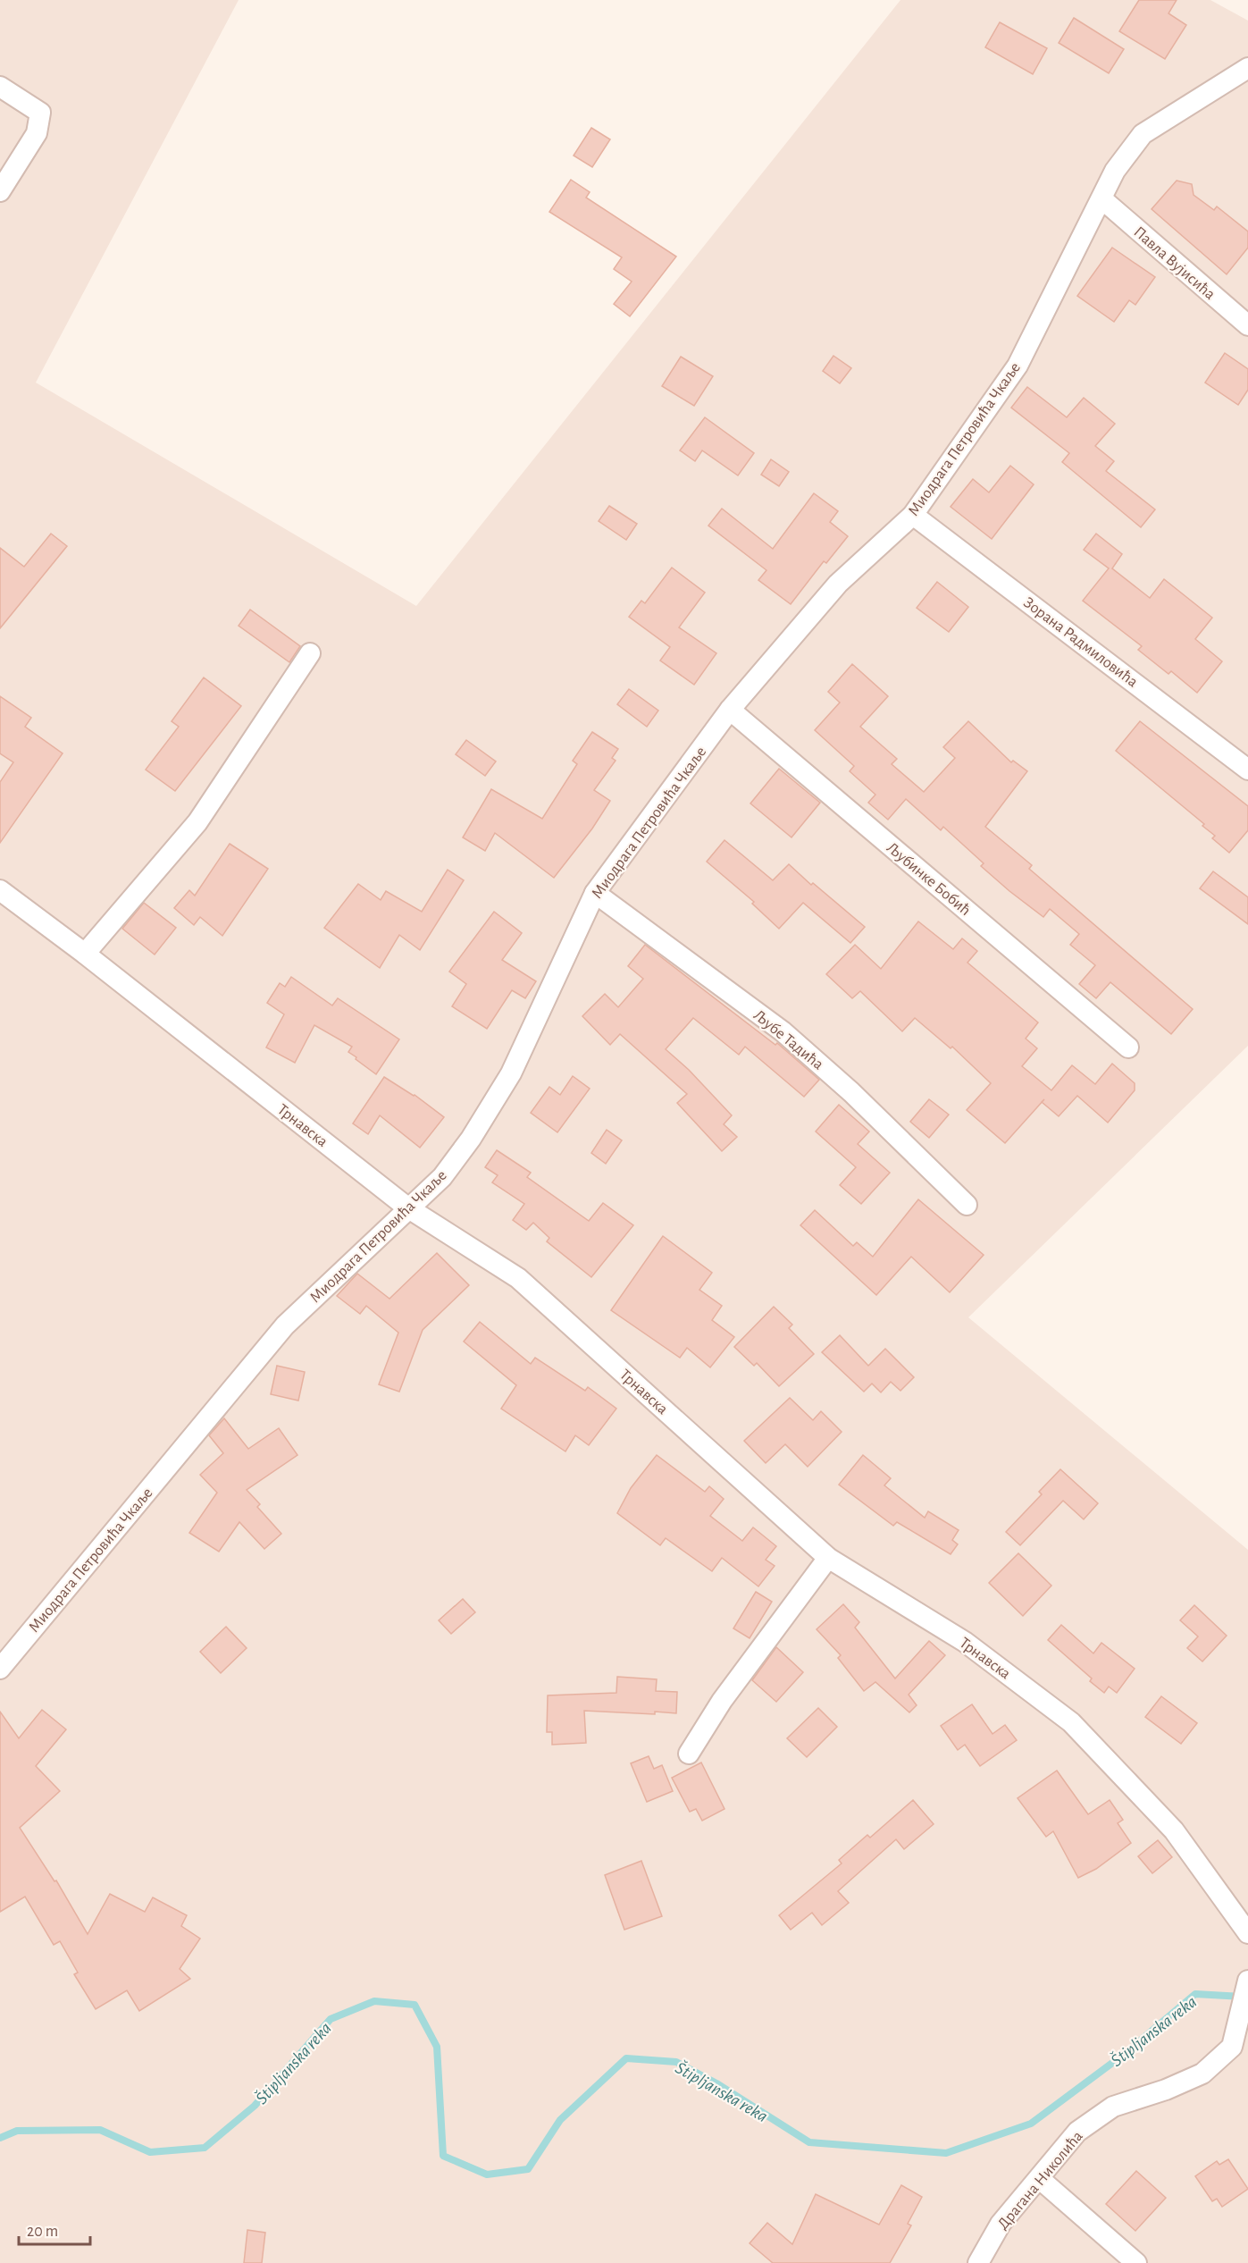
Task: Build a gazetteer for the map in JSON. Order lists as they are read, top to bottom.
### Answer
{
  "streets": {
    "street": [
      "Павла Вујисића",
      "Миодрага Петровића Чкаље",
      "Зорана Радмиловића",
      "Љубинке Бобић",
      "Љубе Тадића",
      "Трнавска",
      "Драгана Николића"
    ]
  },
  "crossings": [
    ["Павла Вујисића", "Миодрага Петровића Чкаље"],
    ["Миодрага Петровића Чкаље", "Зорана Радмиловића"],
    ["Миодрага Петровића Чкаље", "Љубинке Бобић"],
    ["Миодрага Петровића Чкаље", "Љубе Тадића"],
    ["Миодрага Петровића Чкаље", "Трнавска"]
  ],
  "water": ["Štipljanska reka"],
  "scale_bar": "20 m"
}
